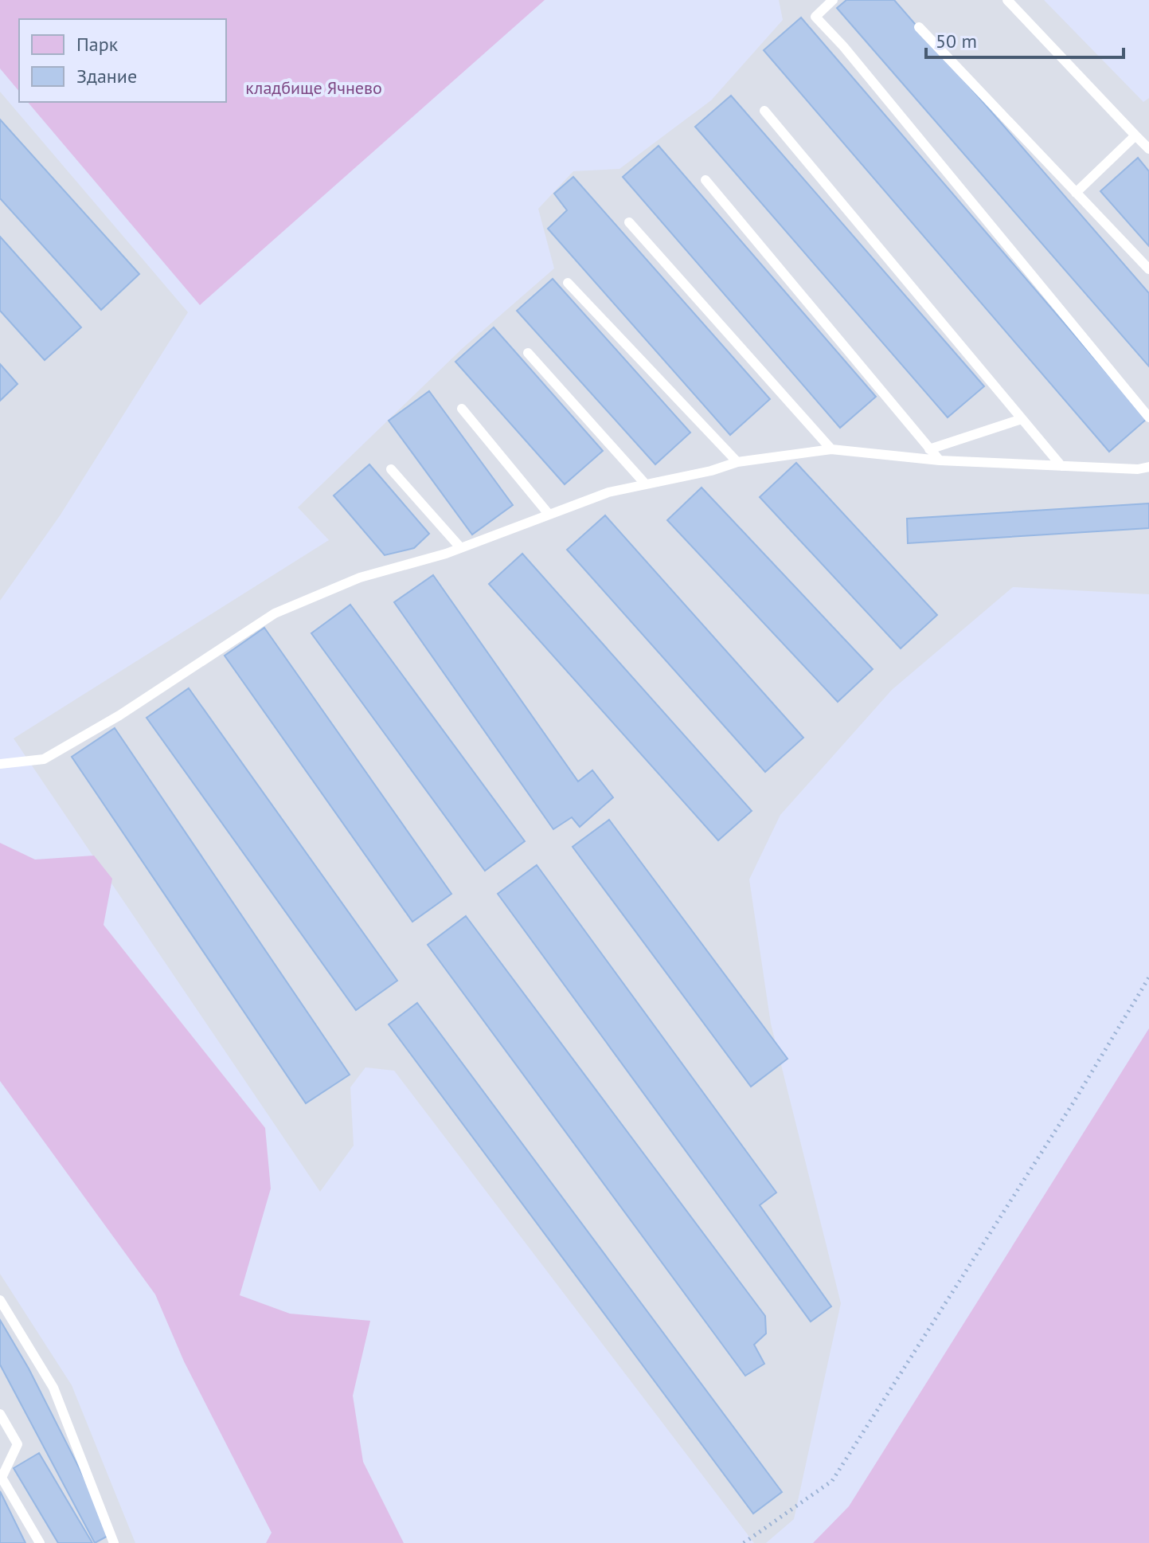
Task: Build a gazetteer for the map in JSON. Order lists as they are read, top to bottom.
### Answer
{
  "parks": ["кладбище Ячнево"],
  "legend": ["Парк", "Здание"],
  "scale_bar": "50 m"
}
